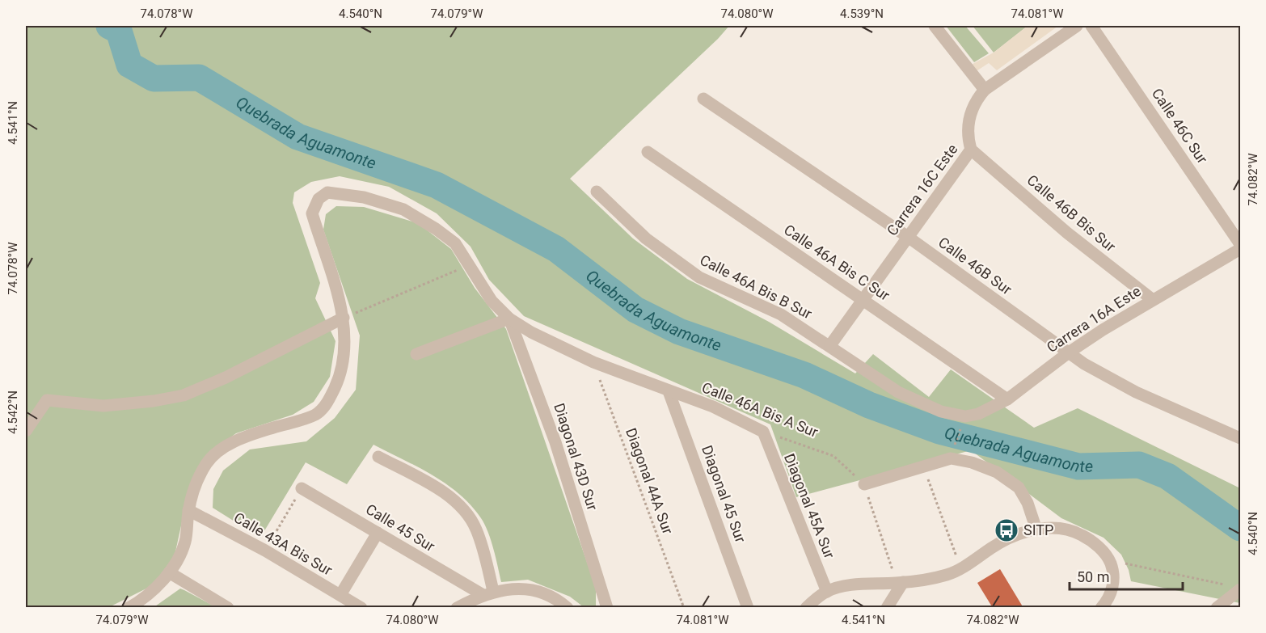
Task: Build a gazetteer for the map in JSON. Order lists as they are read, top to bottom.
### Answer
{
  "streets": {
    "street": [
      "Calle 46C Sur",
      "Carrera 16C Este",
      "Calle 46B Bis Sur",
      "Calle 46A Bis C Sur",
      "Calle 46B Sur",
      "Calle 46A Bis B Sur",
      "Carrera 16A Este",
      "Calle 46A Bis A Sur",
      "Diagonal 43D Sur",
      "Diagonal 45 Sur",
      "Diagonal 45A Sur",
      "Calle 45 Sur",
      "Calle 43A Bis Sur"
    ],
    "path": ["Diagonal 44A Sur"]
  },
  "crossings": [
    ["Carrera 16C Este", "Calle 46B Bis Sur"],
    ["Carrera 16C Este", "Calle 46A Bis C Sur"],
    ["Carrera 16C Este", "Calle 46B Sur"],
    ["Carrera 16C Este", "Calle 46A Bis B Sur"],
    ["Calle 46B Bis Sur", "Carrera 16A Este"],
    ["Calle 46A Bis C Sur", "Carrera 16A Este"],
    ["Calle 46B Sur", "Carrera 16A Este"],
    ["Calle 46A Bis B Sur", "Carrera 16A Este"],
    ["Calle 46A Bis A Sur", "Diagonal 43D Sur"],
    ["Calle 46A Bis A Sur", "Diagonal 44A Sur"],
    ["Calle 46A Bis A Sur", "Diagonal 45 Sur"],
    ["Calle 46A Bis A Sur", "Diagonal 45A Sur"]
  ],
  "water": ["Quebrada Aguamonte"],
  "places": {
    "bus stop": ["SITP"]
  },
  "scale_bar": "50 m",
  "coordinates": [
    "74.078°W",
    "4.540°N",
    "74.079°W",
    "74.080°W",
    "4.539°N",
    "74.081°W",
    "4.541°N",
    "74.082°W",
    "4.542°N"
  ]
}
